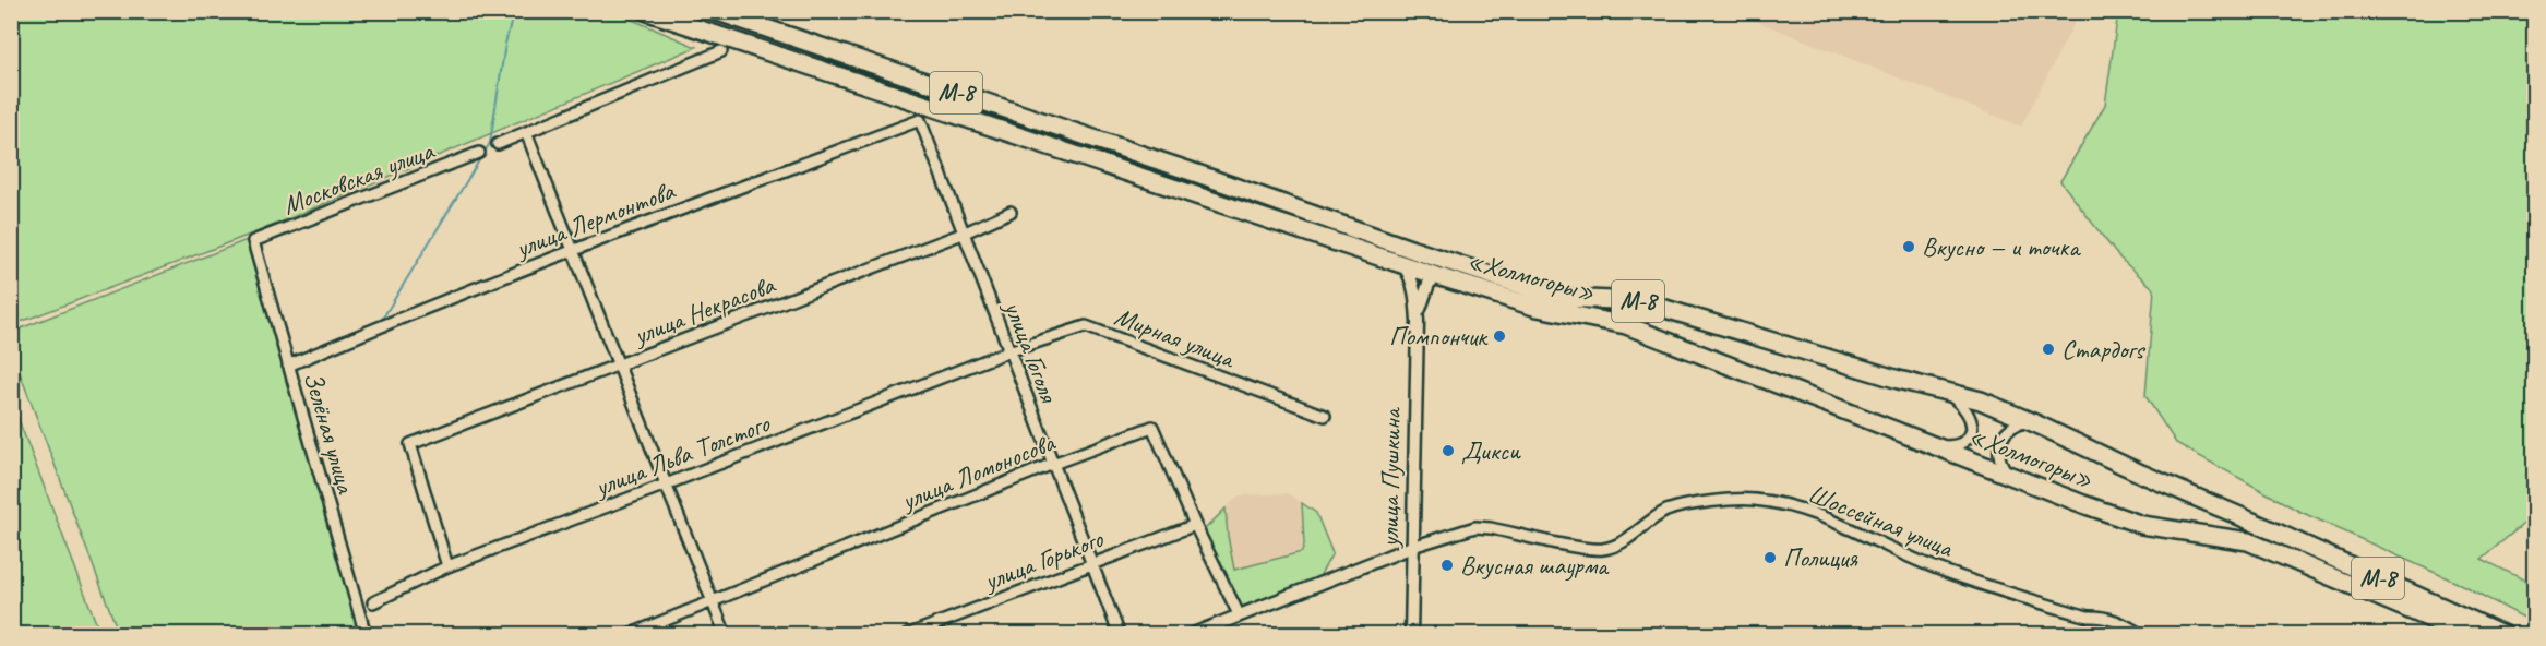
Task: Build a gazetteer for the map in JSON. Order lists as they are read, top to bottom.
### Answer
{
  "streets": {
    "highway": ["М-8", "«Холмогоры»"],
    "street": [
      "Московская улица",
      "улица Лермонтова",
      "улица Некрасова",
      "Мирная улица",
      "улица Гоголя",
      "Зелёная улица",
      "улица Льва Толстого",
      "улица Ломоносова",
      "улица Пушкина",
      "Шоссейная улица",
      "улица Горького"
    ]
  },
  "crossings": [
    ["Московская улица", "Зелёная улица"],
    ["улица Лермонтова", "улица Гоголя"],
    ["улица Лермонтова", "Зелёная улица"],
    ["улица Некрасова", "улица Гоголя"],
    ["улица Некрасова", "улица Льва Толстого"],
    ["Мирная улица", "улица Гоголя"],
    ["Мирная улица", "улица Льва Толстого"],
    ["улица Гоголя", "улица Льва Толстого"],
    ["улица Гоголя", "улица Ломоносова"],
    ["улица Гоголя", "улица Горького"],
    ["улица Ломоносова", "улица Горького"],
    ["улица Пушкина", "Шоссейная улица"]
  ],
  "places": [
    "Вкусно — и точка",
    "Помпончик",
    "Стардогs",
    "Дикси",
    "Полиция",
    "Вкусная шаурма"
  ]
}
